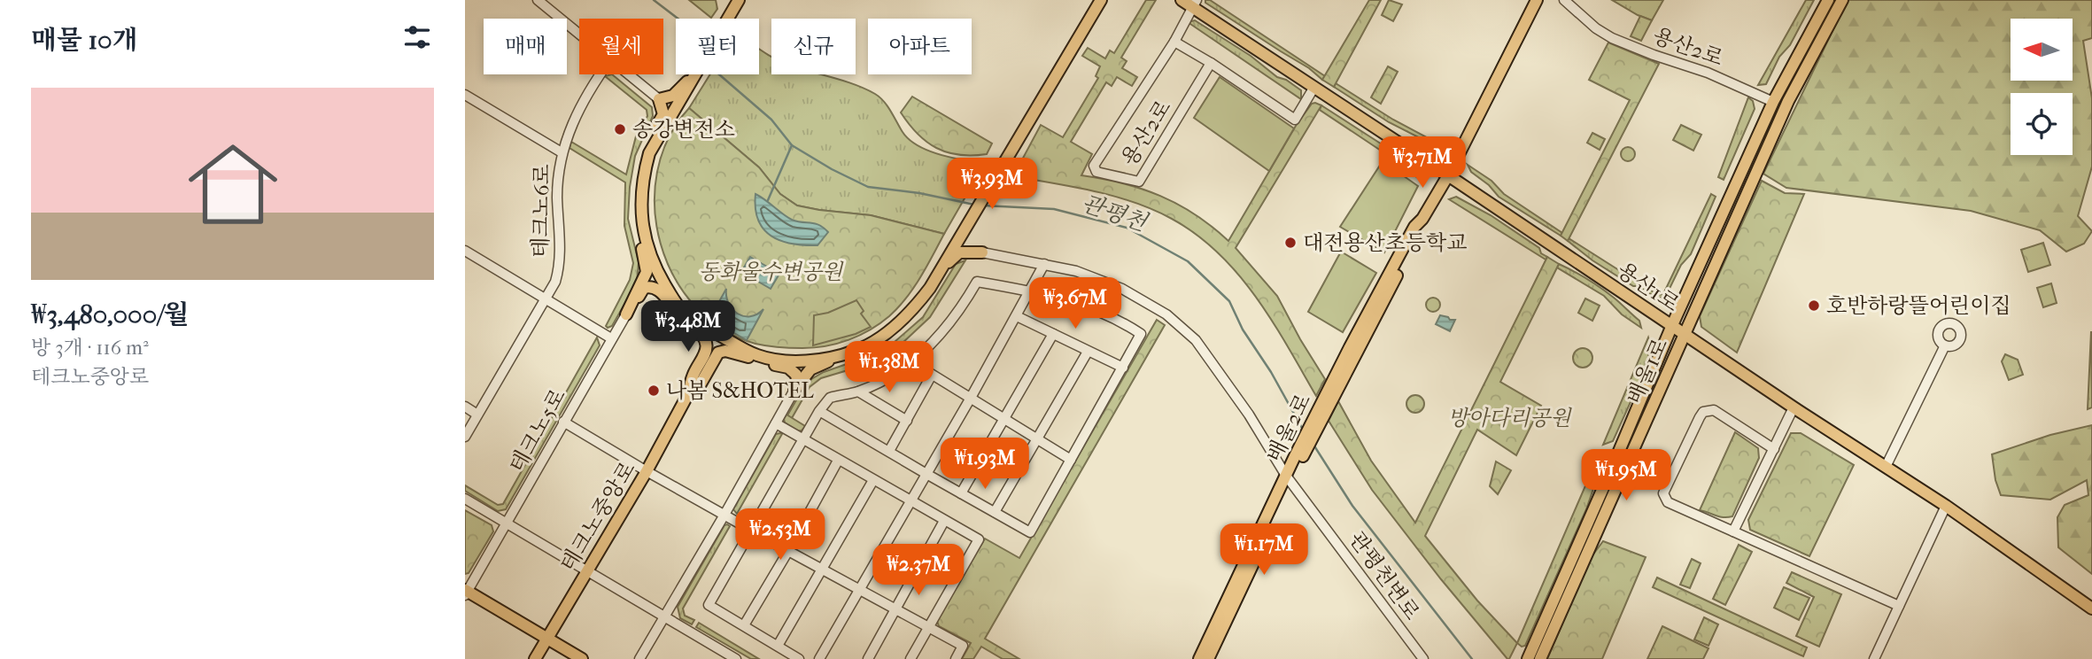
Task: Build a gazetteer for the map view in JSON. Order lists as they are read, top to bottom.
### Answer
{
  "streets": {
    "main road": [
      "용산1로",
      "배울1로",
      "배울2로",
      "테크노중앙로"
    ],
    "street": [
      "용산2로",
      "테크노6로",
      "테크노5로",
      "관평천변로"
    ]
  },
  "crossings": [
    ["용산2로", "용산1로"],
    ["용산2로", "배울1로"],
    ["용산1로", "배울1로"],
    ["용산1로", "배울2로"],
    ["배울2로", "관평천변로"]
  ],
  "water": ["관평천"],
  "parks": ["동화울수변공원", "방아다리공원"],
  "places": [
    "송강변전소",
    "대전용산초등학교",
    "호반하랑뜰어린이집",
    "나봄 S&HOTEL"
  ],
  "north": "left",
  "page": {
    "heading": "매물 10개",
    "chip": [
      "매매",
      "월세",
      "필터",
      "신규",
      "아파트"
    ],
    "list": [
      {
        "name": "₩3,480,000/월",
        "note": "방 3개 · 116 m² · 테크노중앙로"
      }
    ],
    "price": [
      "₩3.71M",
      "₩3.93M",
      "₩3.67M",
      "₩3.48M",
      "₩1.38M",
      "₩1.93M",
      "₩1.95M",
      "₩2.53M",
      "₩1.17M",
      "₩2.37M"
    ]
  }
}
